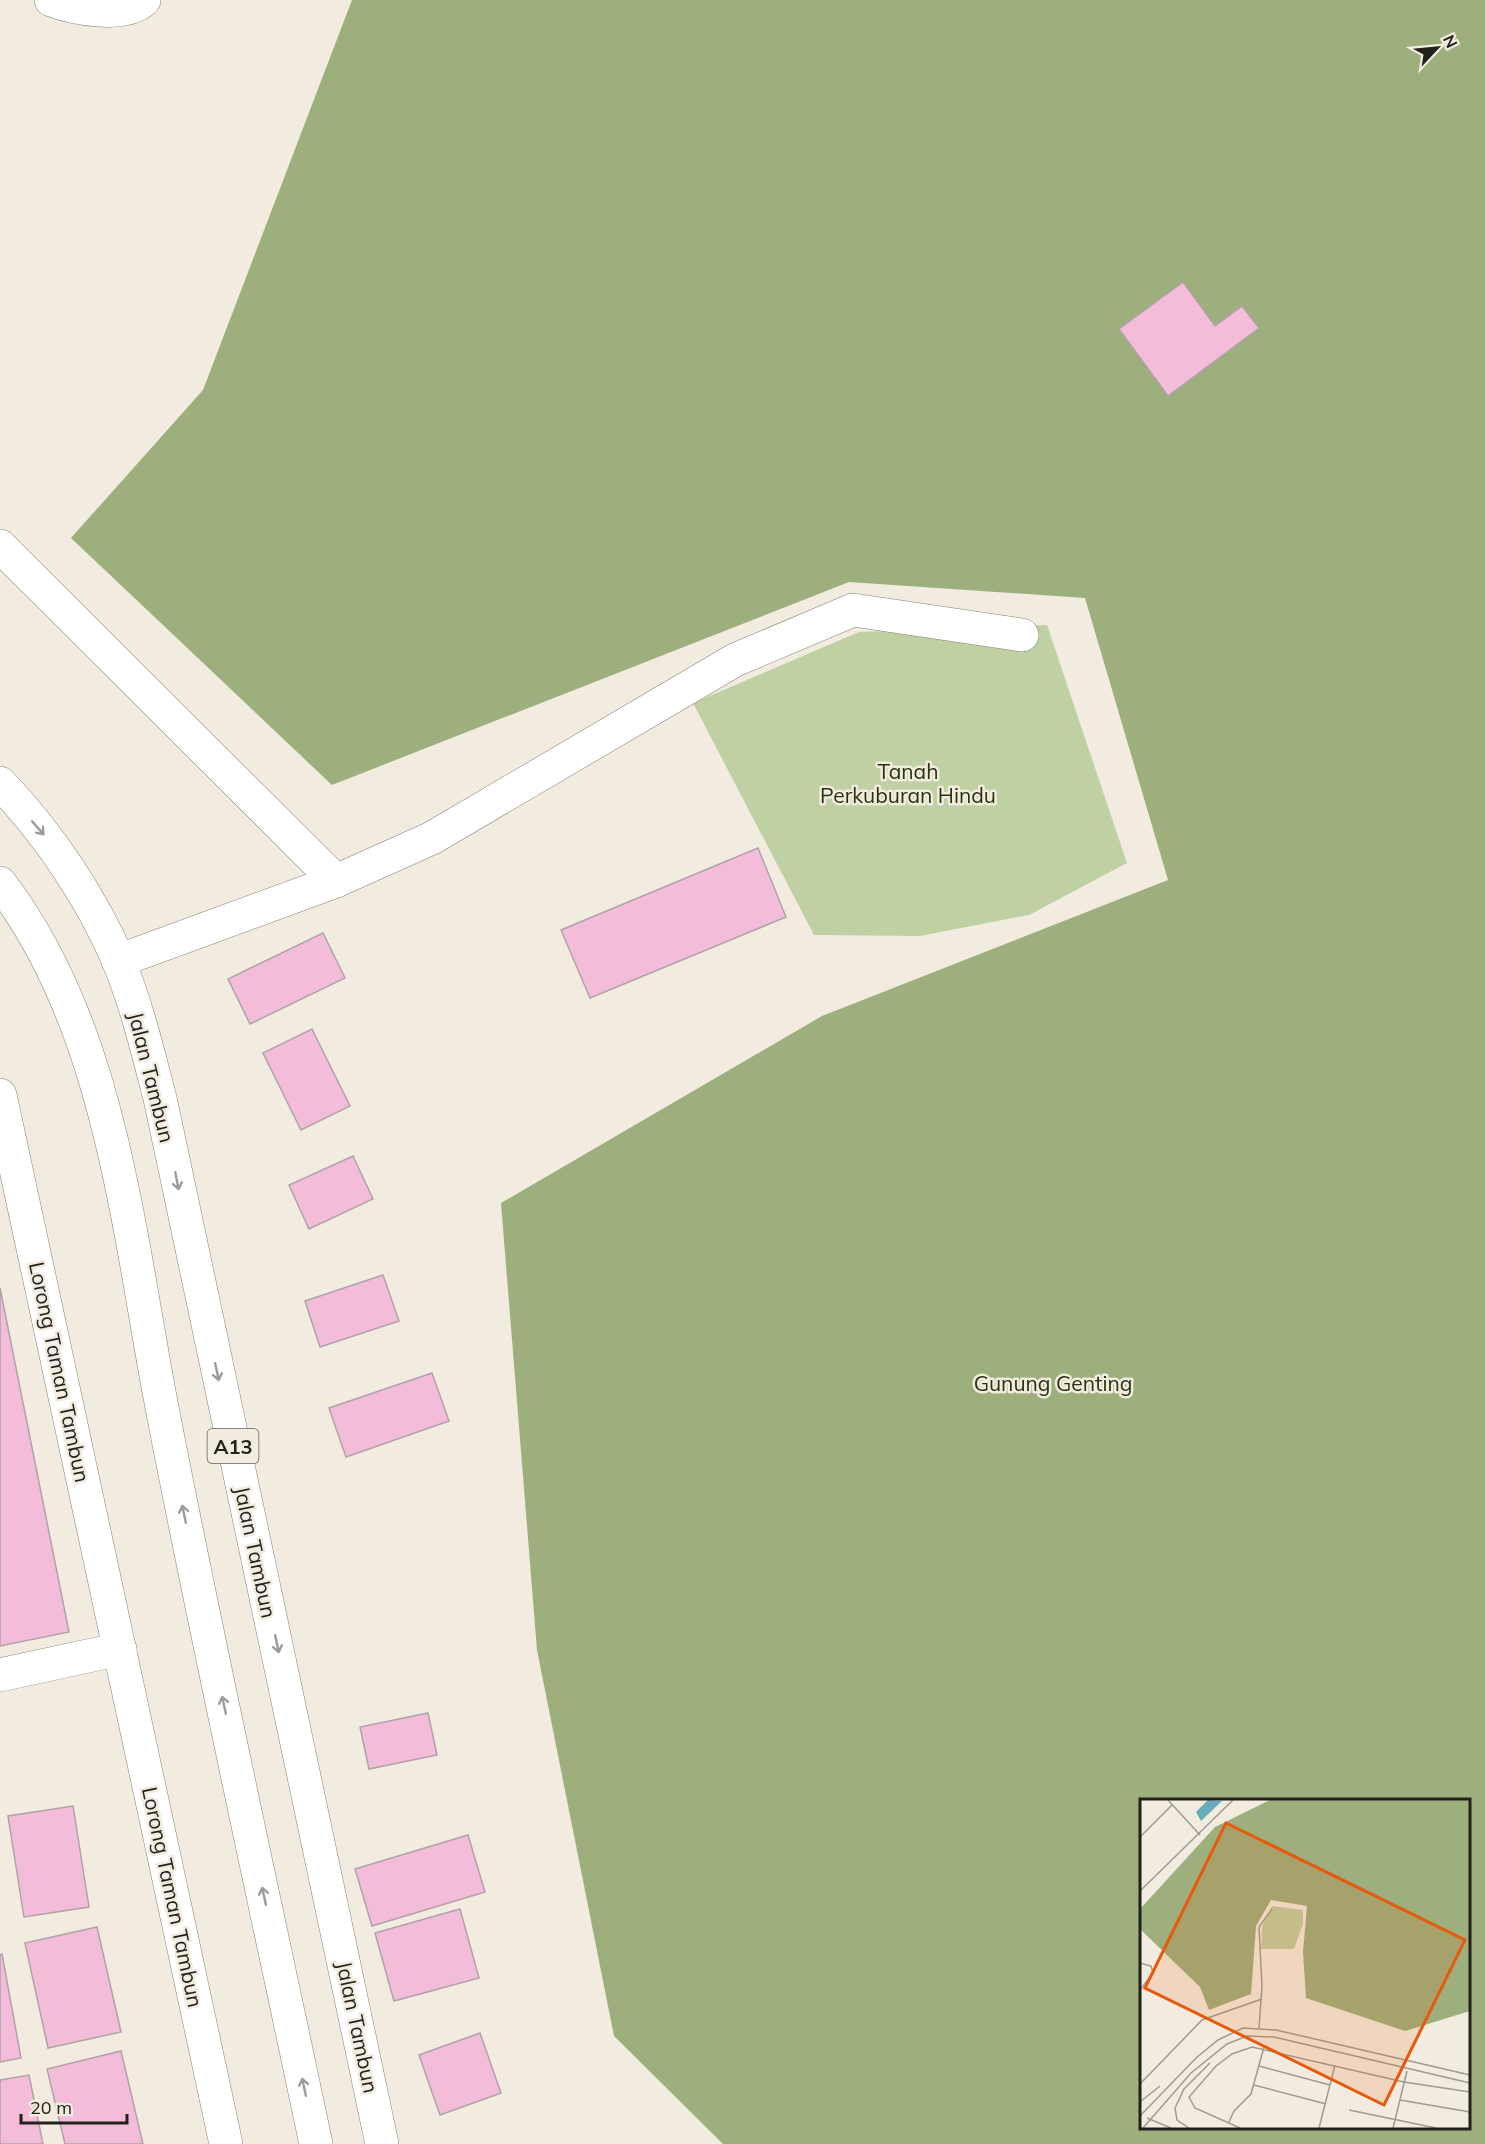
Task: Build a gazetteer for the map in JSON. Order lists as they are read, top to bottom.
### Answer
{
  "streets": {
    "main road": ["Jalan Tambun", "Lorong Taman Tambun", "A13"]
  },
  "parks": ["Tanah Perkuburan Hindu", "Gunung Genting"],
  "scale_bar": "20 m",
  "north": "top right"
}
